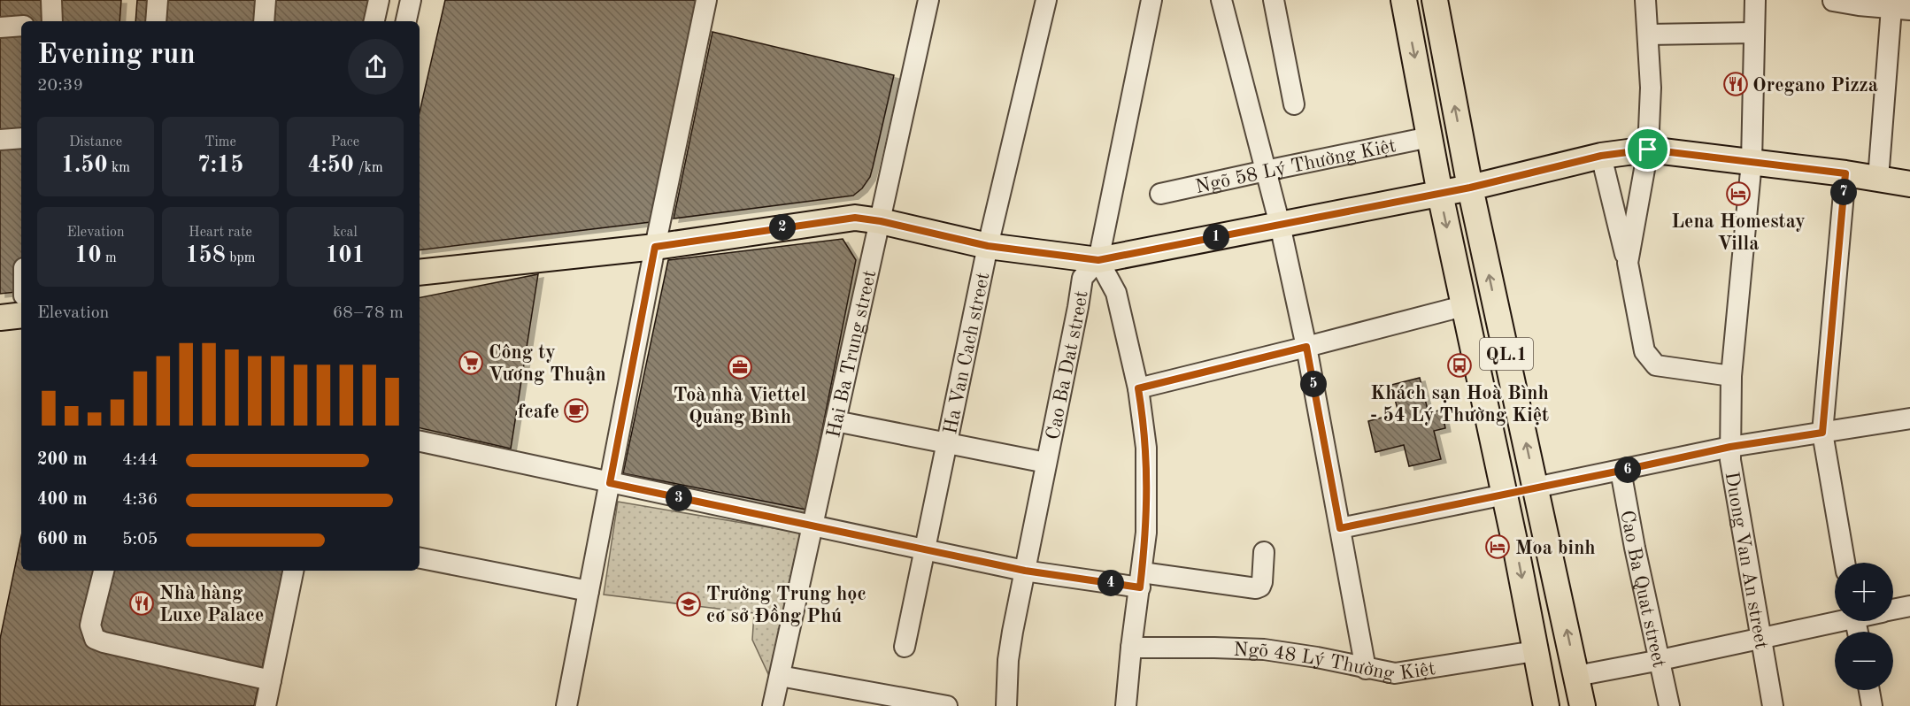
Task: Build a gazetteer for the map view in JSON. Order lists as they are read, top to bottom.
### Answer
{
  "streets": {
    "main road": ["QL.1"],
    "street": [
      "Ngõ 58 Lý Thường Kiệt",
      "Hai Ba Trung street",
      "Ha Van Cach street",
      "Cao Ba Dat street",
      "Duong Van An street",
      "Cao Ba Quat street",
      "Ngõ 48 Lý Thường Kiệt"
    ]
  },
  "crossings": [
    ["Ngõ 58 Lý Thường Kiệt", "QL.1"],
    ["QL.1", "Ngõ 48 Lý Thường Kiệt"]
  ],
  "places": {
    "restaurant": ["Oregano Pizza", "Nhà hàng Luxe Palace"],
    "hotel": ["Lena Homestay Villa", "Moa binh"],
    "supermarket": ["Công ty Vương Thuận"],
    "bus stop": ["Khách sạn Hoà Bình - 54 Lý Thường Kiệt"],
    "office": ["Toà nhà Viettel Quảng Bình"],
    "cafe": ["fcafe"],
    "school or university": ["Trường Trung học cơ sở Đồng Phú"]
  },
  "page": {
    "heading": ["Evening run", "20:39"],
    "stats": [
      ["Distance", "1.50 km"],
      ["Time", "7:15"],
      ["Pace", "4:50 /km"],
      ["Elevation", "10 m"],
      ["Heart rate", "158 bpm"],
      ["kcal", "101"]
    ],
    "pins": [
      "7",
      "2",
      "1",
      "5",
      "6",
      "3",
      "4"
    ],
    "chart": ["Elevation", "68–78 m"],
    "list": [
      {
        "name": "200 m",
        "note": "4:44"
      },
      {
        "name": "400 m",
        "note": "4:36"
      },
      {
        "name": "600 m",
        "note": "5:05"
      }
    ],
    "map_buttons": ["+", "−"]
  }
}
